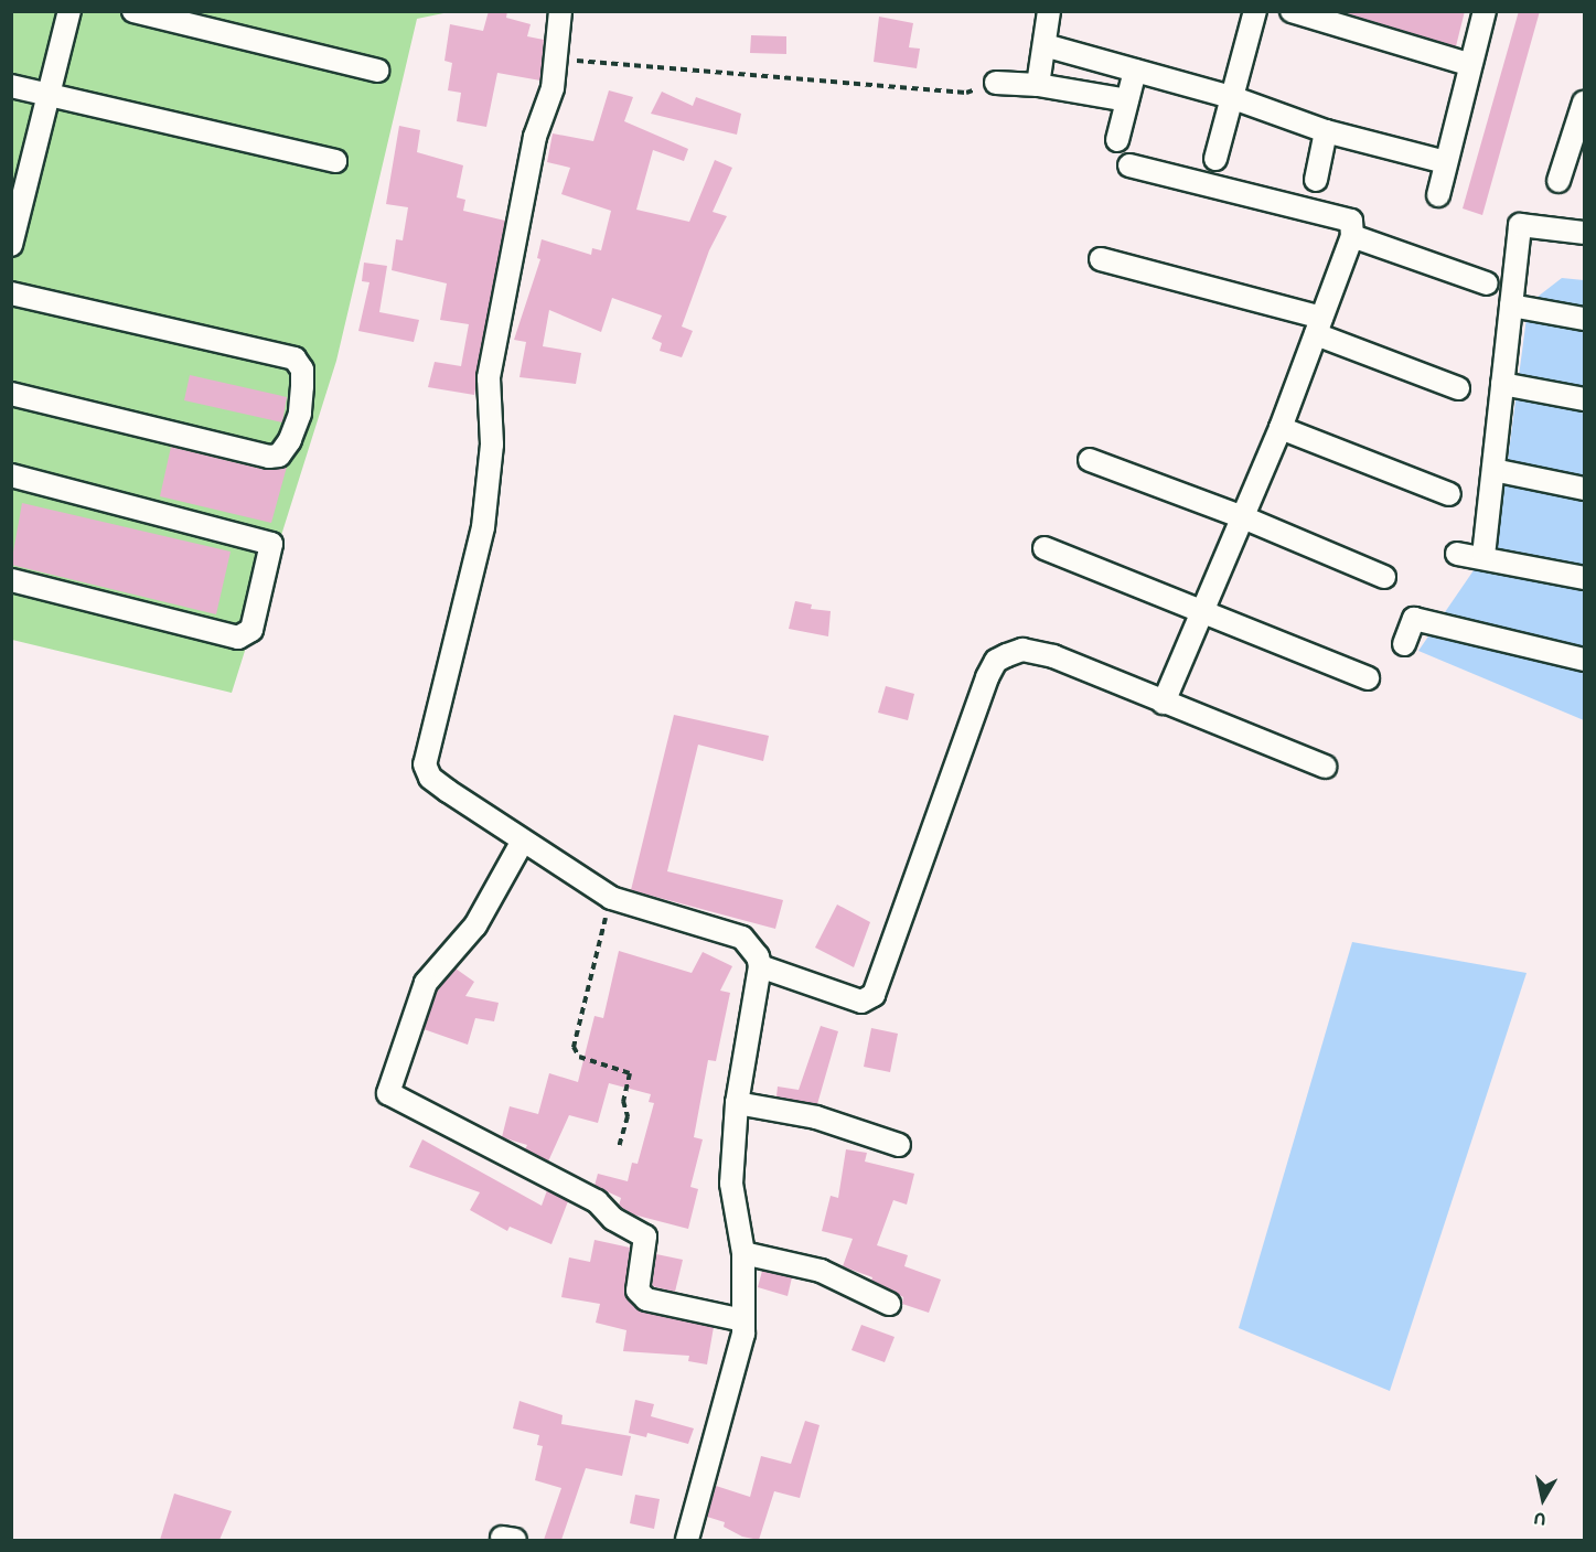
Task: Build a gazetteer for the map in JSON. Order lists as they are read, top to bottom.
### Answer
{
  "north": "bottom"
}
